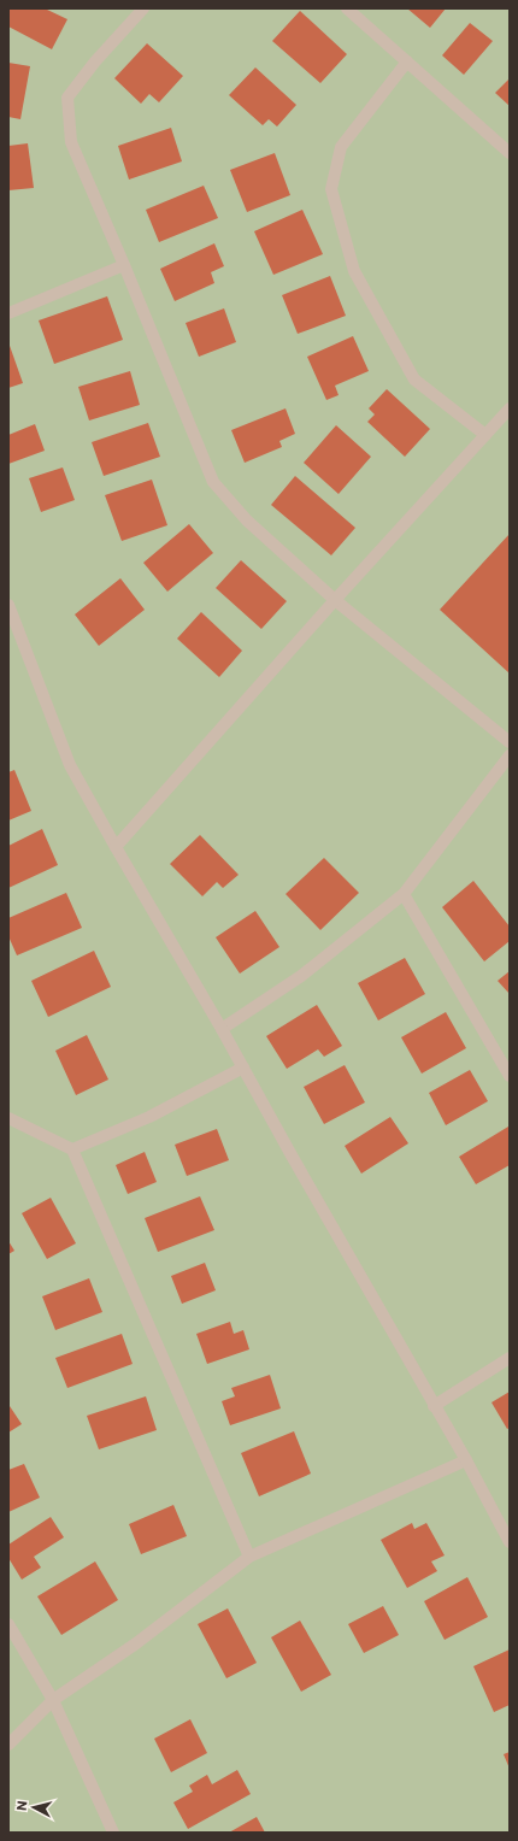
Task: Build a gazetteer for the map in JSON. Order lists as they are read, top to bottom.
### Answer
{
  "north": "left"
}
